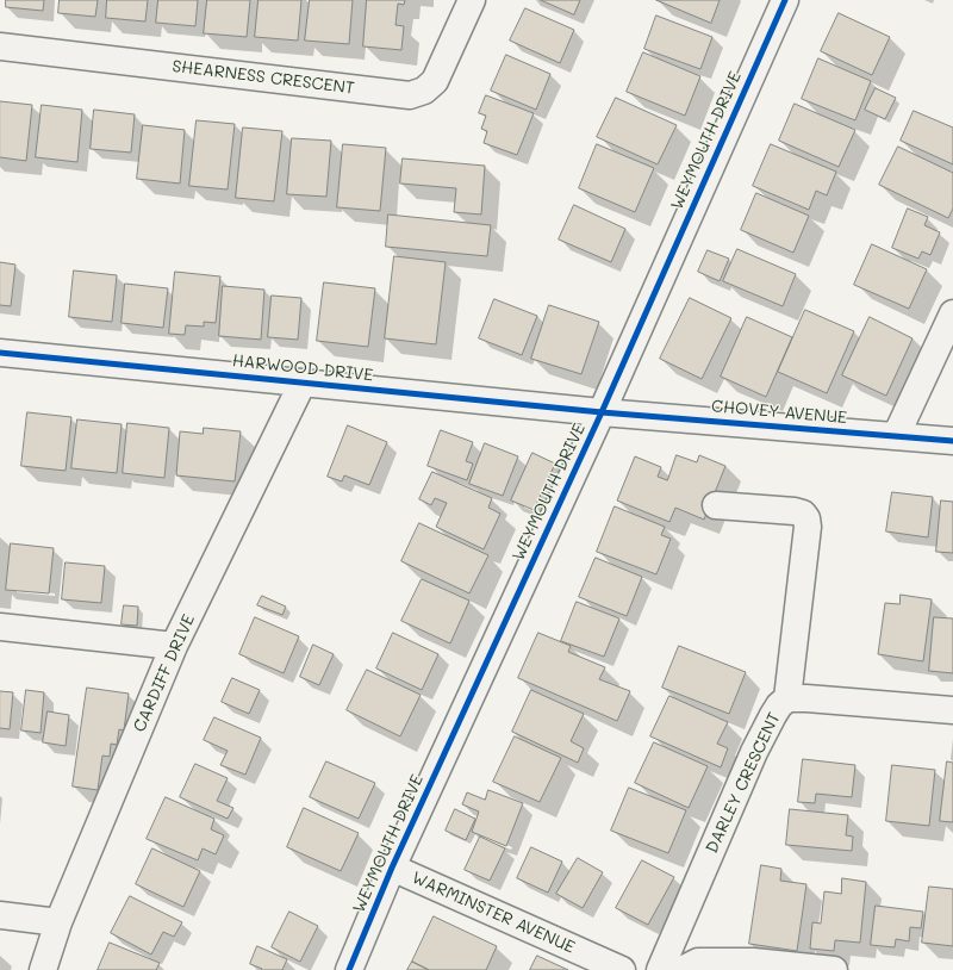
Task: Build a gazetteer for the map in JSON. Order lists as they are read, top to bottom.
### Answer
{
  "streets": {
    "street": [
      "SHEARNESS CRESCENT",
      "WEYMOUTH DRIVE",
      "HARWOOD DRIVE",
      "CHOVEY AVENUE",
      "CARDIFF DRIVE",
      "DARLEY CRESCENT",
      "WARMINSTER AVENUE"
    ]
  },
  "crossings": [
    ["WEYMOUTH DRIVE", "HARWOOD DRIVE"],
    ["WEYMOUTH DRIVE", "CHOVEY AVENUE"],
    ["WEYMOUTH DRIVE", "WARMINSTER AVENUE"],
    ["HARWOOD DRIVE", "CHOVEY AVENUE"],
    ["HARWOOD DRIVE", "CARDIFF DRIVE"]
  ]
}
